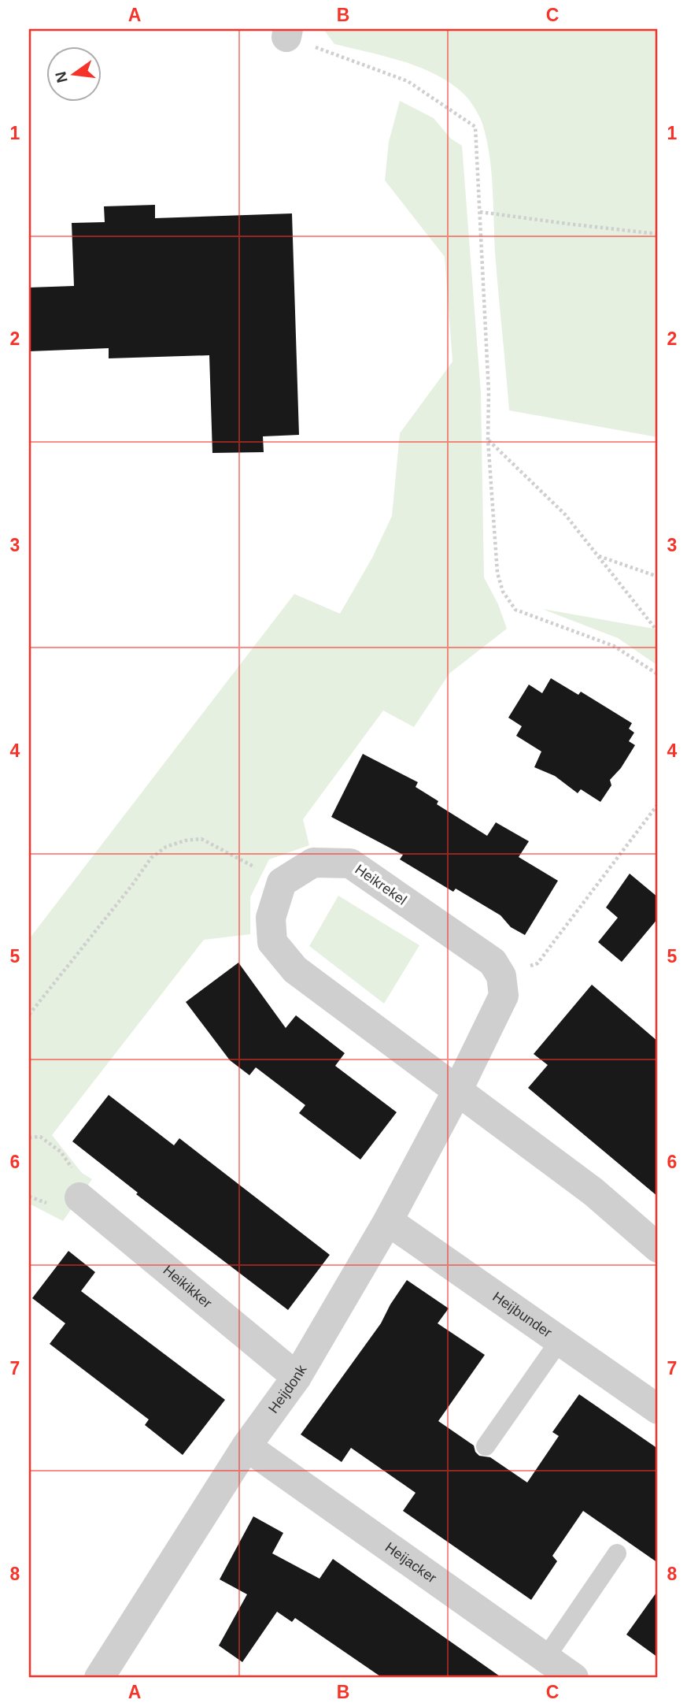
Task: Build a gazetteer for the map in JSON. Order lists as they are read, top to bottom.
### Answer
{
  "streets": {
    "street": [
      "Heikrekel",
      "Heikikker",
      "Heijbunder",
      "Heijdonk",
      "Heijacker"
    ]
  },
  "crossings": [
    ["Heikikker", "Heijdonk"],
    ["Heijbunder", "Heijdonk"],
    ["Heijdonk", "Heijacker"]
  ],
  "north": "left",
  "grid": {
    "columns": ["A", "B", "C"],
    "rows": [
      "1",
      "2",
      "3",
      "4",
      "5",
      "6",
      "7",
      "8"
    ]
  }
}
